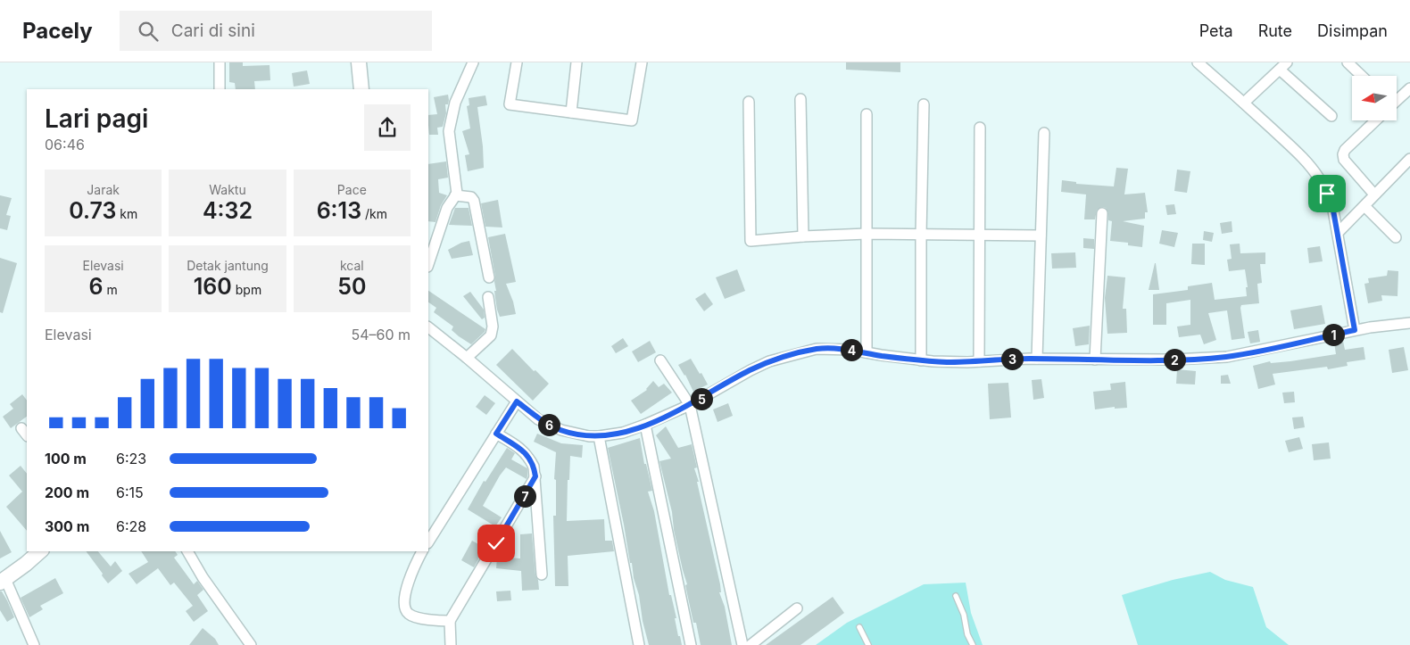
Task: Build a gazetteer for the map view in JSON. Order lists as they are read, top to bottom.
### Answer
{
  "north": "left",
  "page": {
    "header": "Pacely",
    "search": "Cari di sini",
    "nav": ["Peta", "Rute", "Disimpan"],
    "heading": ["Lari pagi", "06:46"],
    "stats": [
      ["Jarak", "0.73 km"],
      ["Waktu", "4:32"],
      ["Pace", "6:13 /km"],
      ["Elevasi", "6 m"],
      ["Detak jantung", "160 bpm"],
      ["kcal", "50"]
    ],
    "chart": ["Elevasi", "54–60 m"],
    "pins": [
      "1",
      "4",
      "3",
      "2",
      "5",
      "6",
      "7"
    ],
    "list": [
      {
        "name": "100 m",
        "note": "6:23"
      },
      {
        "name": "200 m",
        "note": "6:15"
      },
      {
        "name": "300 m",
        "note": "6:28"
      }
    ]
  }
}
